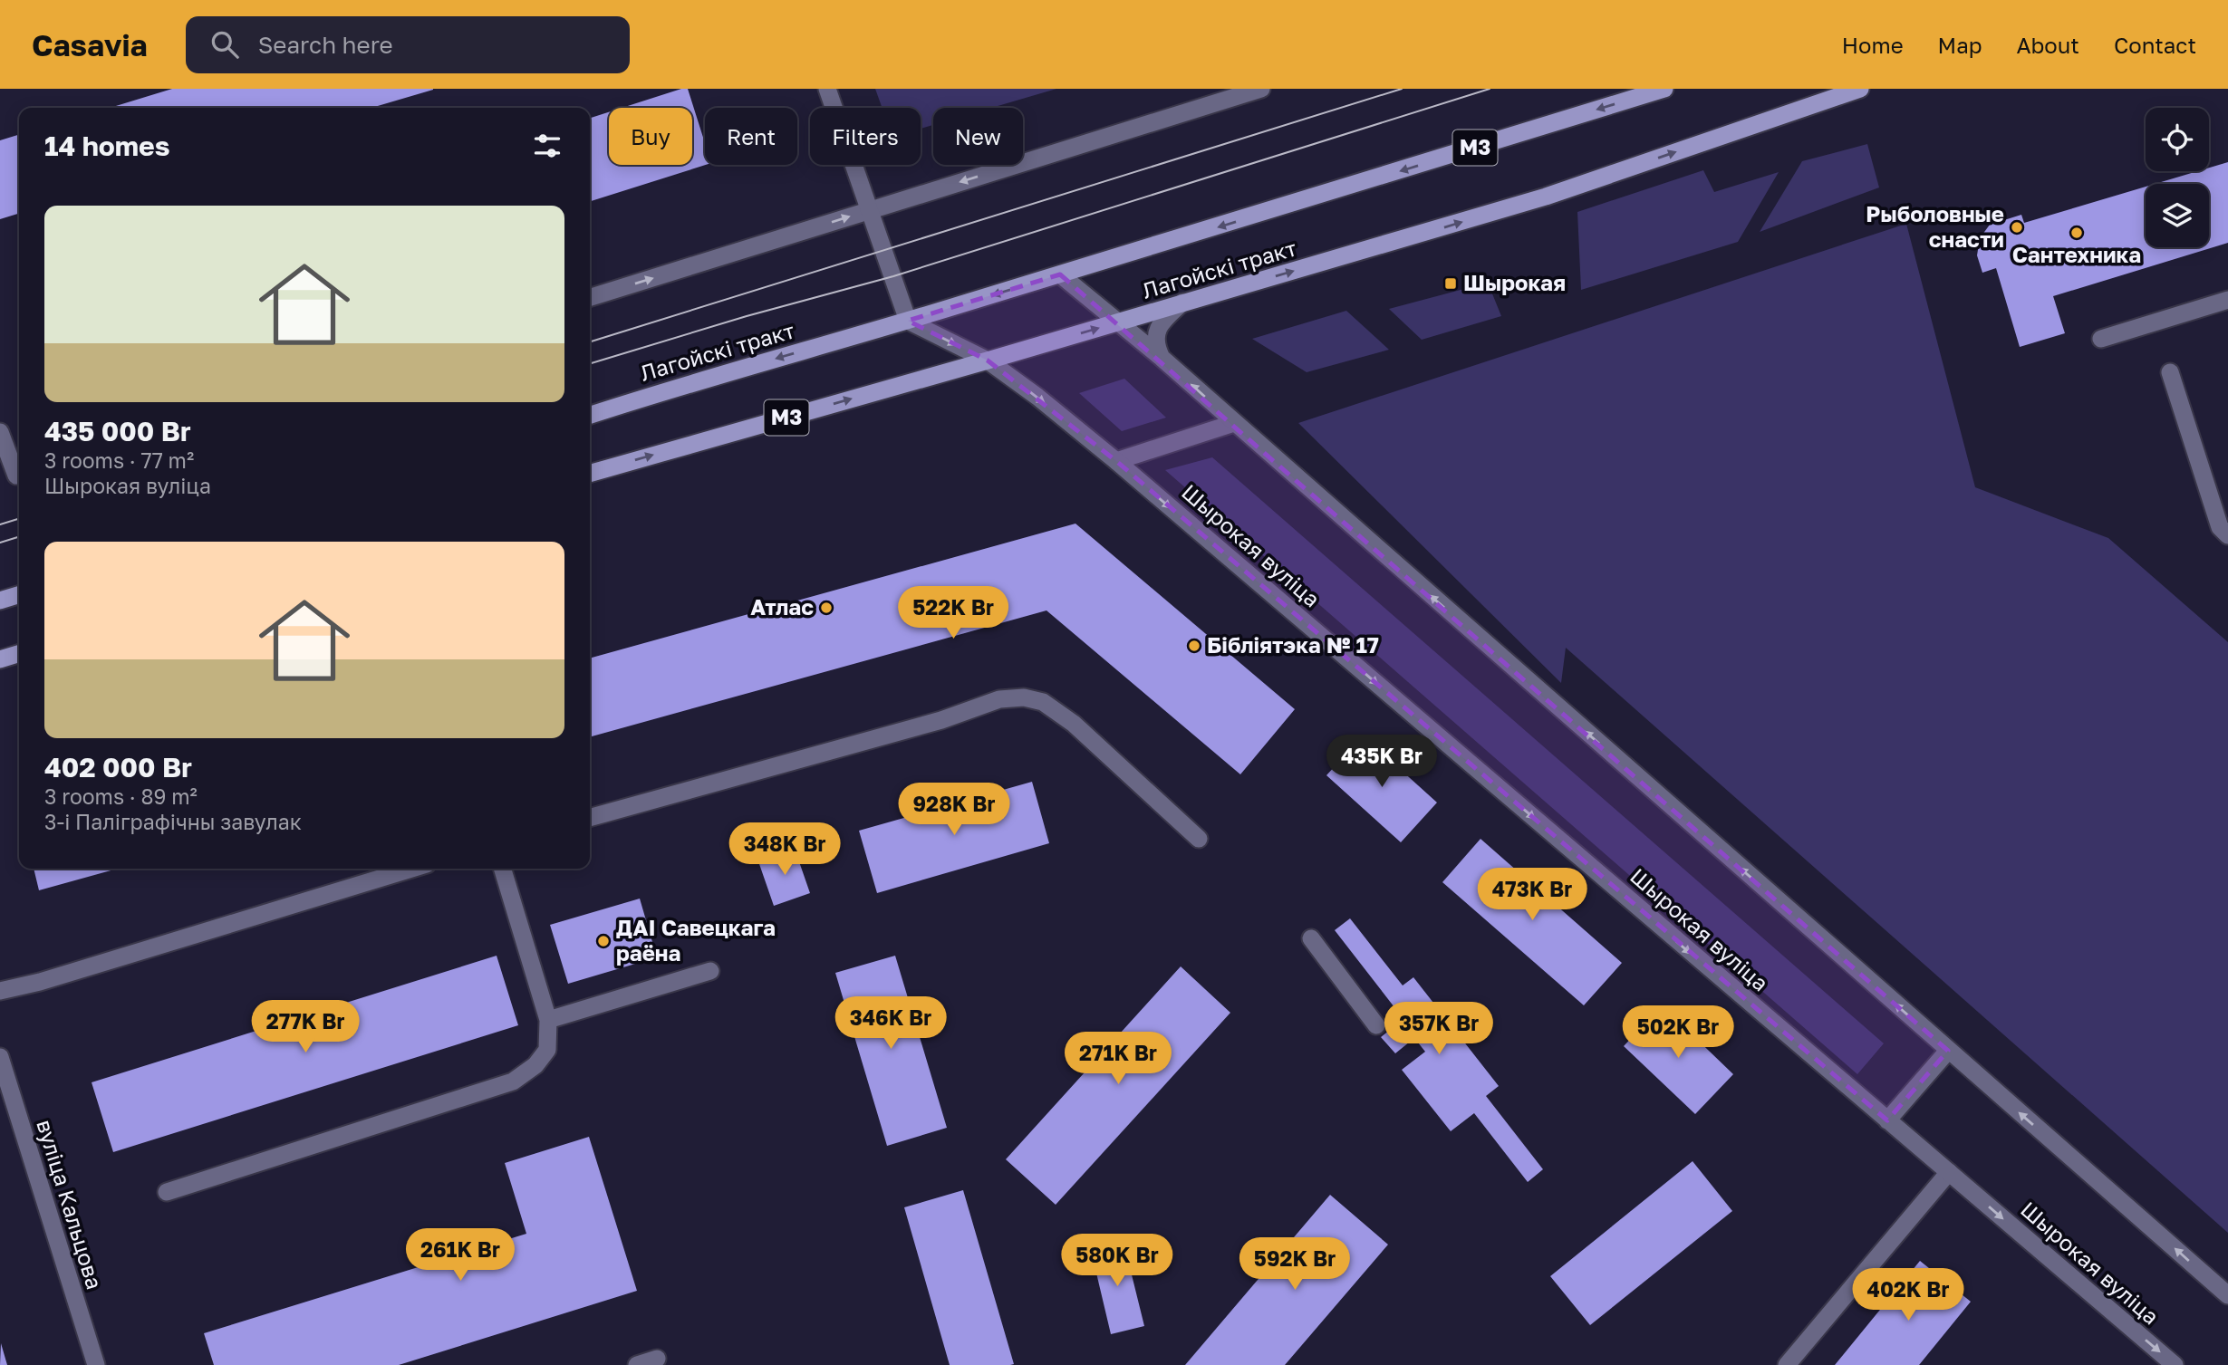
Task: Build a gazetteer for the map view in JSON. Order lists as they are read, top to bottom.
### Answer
{
  "streets": {
    "main road": [
      "М3",
      "Лагойскі тракт",
      "Шырокая вуліца",
      "вуліца Кальцова"
    ]
  },
  "crossings": [
    ["Лагойскі тракт", "Шырокая вуліца"]
  ],
  "places": {
    "other": [
      "Рыболовные снасти",
      "Сантехника",
      "Атлас",
      "Бібліятэка № 17",
      "ДАІ Савецкага раёна"
    ],
    "transit": ["Шырокая"]
  },
  "page": {
    "header": "Casavia",
    "search": "Search here",
    "nav": [
      "Home",
      "Map",
      "About",
      "Contact"
    ],
    "chip": [
      "Buy",
      "Rent",
      "Filters",
      "New"
    ],
    "heading": "14 homes",
    "list": [
      {
        "name": "435 000 Br",
        "note": "3 rooms · 77 m² · Шырокая вуліца"
      },
      {
        "name": "402 000 Br",
        "note": "3 rooms · 89 m² · 3-і Паліграфічны завулак"
      }
    ],
    "price": [
      "522K Br",
      "435K Br",
      "928K Br",
      "348K Br",
      "473K Br",
      "346K Br",
      "277K Br",
      "357K Br",
      "502K Br",
      "271K Br",
      "261K Br",
      "580K Br",
      "592K Br",
      "402K Br"
    ]
  }
}
